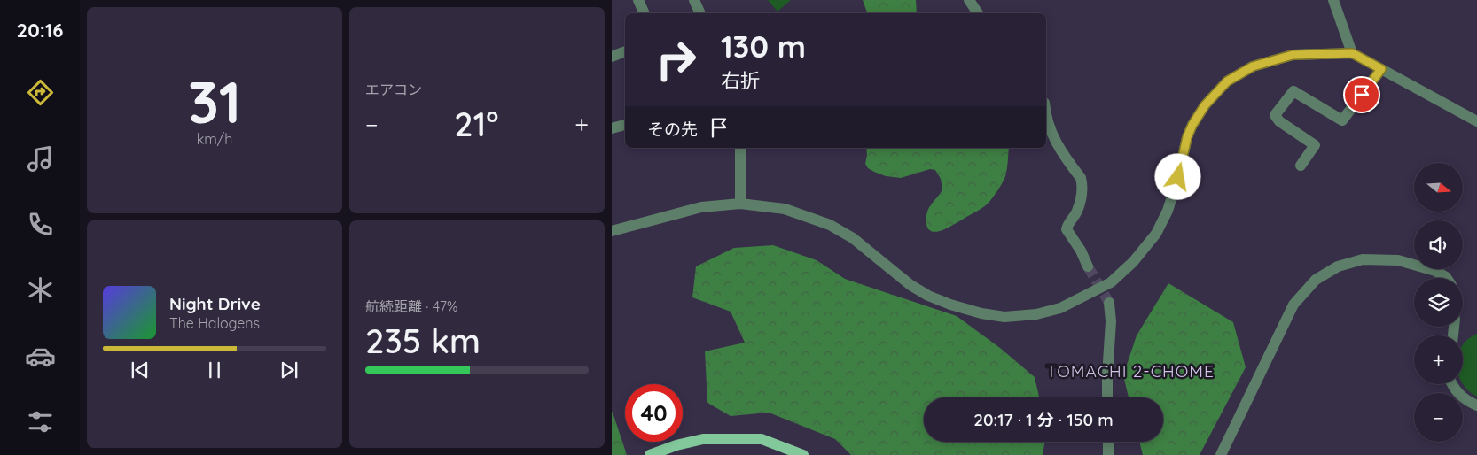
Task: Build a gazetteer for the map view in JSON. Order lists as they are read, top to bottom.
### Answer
{
  "districts": ["TOMACHI 2-CHOME"],
  "north": "right",
  "page": {
    "tabs": "20:16",
    "tile": [
      ["31", "km/h"],
      "エアコン",
      ["航続距離 · 47%", "235 km"]
    ],
    "turn": ["130 m", "右折"],
    "heat": ["−", "21°", "+"],
    "then": "その先",
    "map_buttons": ["+", "−"],
    "song": ["Night Drive", "The Halogens"],
    "limit": "40",
    "trip": "20:17 · 1 分 · 150 m"
  }
}
